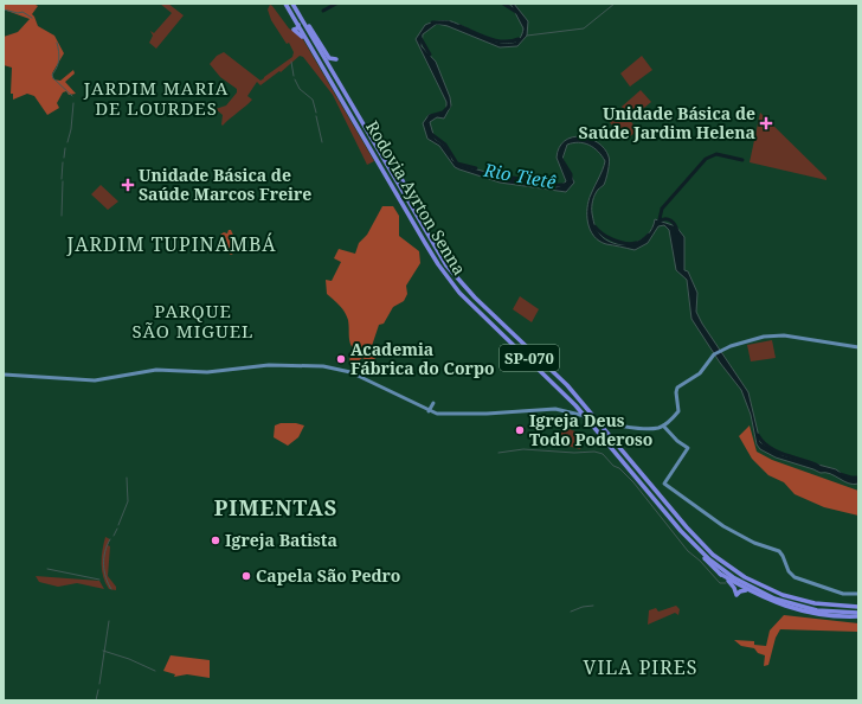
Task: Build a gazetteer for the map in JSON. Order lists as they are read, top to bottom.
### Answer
{
  "streets": {
    "highway": ["Rodovia Ayrton Senna", "SP-070"]
  },
  "districts": [
    "JARDIM MARIA DE LOURDES",
    "JARDIM TUPINAMBÁ",
    "PARQUE SÃO MIGUEL",
    "PIMENTAS",
    "VILA PIRES"
  ],
  "water": ["Rio Tietê"],
  "places": {
    "health": ["Unidade Básica de Saúde Jardim Helena", "Unidade Básica de Saúde Marcos Freire"],
    "other": [
      "Academia Fábrica do Corpo",
      "Igreja Deus Todo Poderoso",
      "Igreja Batista",
      "Capela São Pedro"
    ]
  }
}
